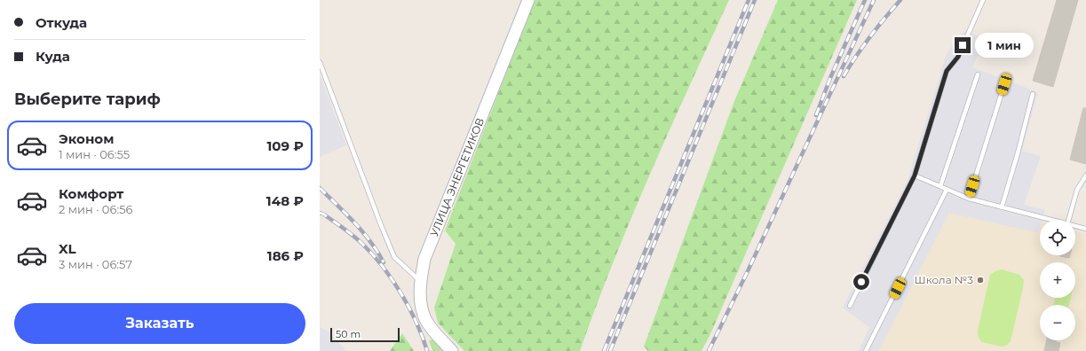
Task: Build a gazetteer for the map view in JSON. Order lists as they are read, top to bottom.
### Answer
{
  "streets": {
    "street": ["УЛИЦА ЭНЕРГЕТИКОВ"]
  },
  "places": ["Школа №3"],
  "scale_bar": "50 m",
  "page": {
    "banner": ["Откуда", "Куда"],
    "bubble": "1 мин",
    "heading": "Выберите тариф",
    "list": [
      {
        "name": "Эконом",
        "note": "1 мин · 06:55",
        "value": "109 ₽"
      },
      {
        "name": "Комфорт",
        "note": "2 мин · 06:56",
        "value": "148 ₽"
      },
      {
        "name": "XL",
        "note": "3 мин · 06:57",
        "value": "186 ₽"
      }
    ],
    "map_buttons": ["+", "−"],
    "buttons": "Заказать",
    "scale": "50 m"
  }
}
